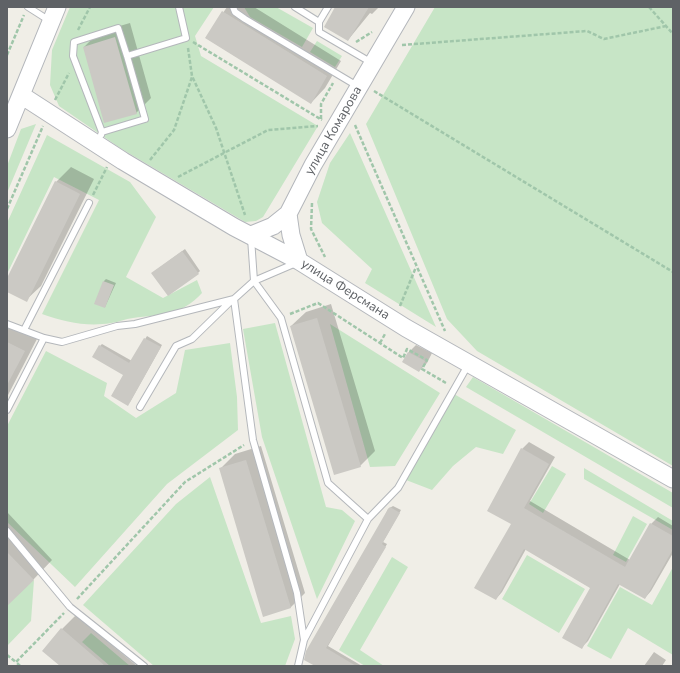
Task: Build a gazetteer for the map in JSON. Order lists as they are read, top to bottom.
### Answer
{
  "streets": {
    "street": ["улица Комарова", "улица Ферсмана"]
  }
}
